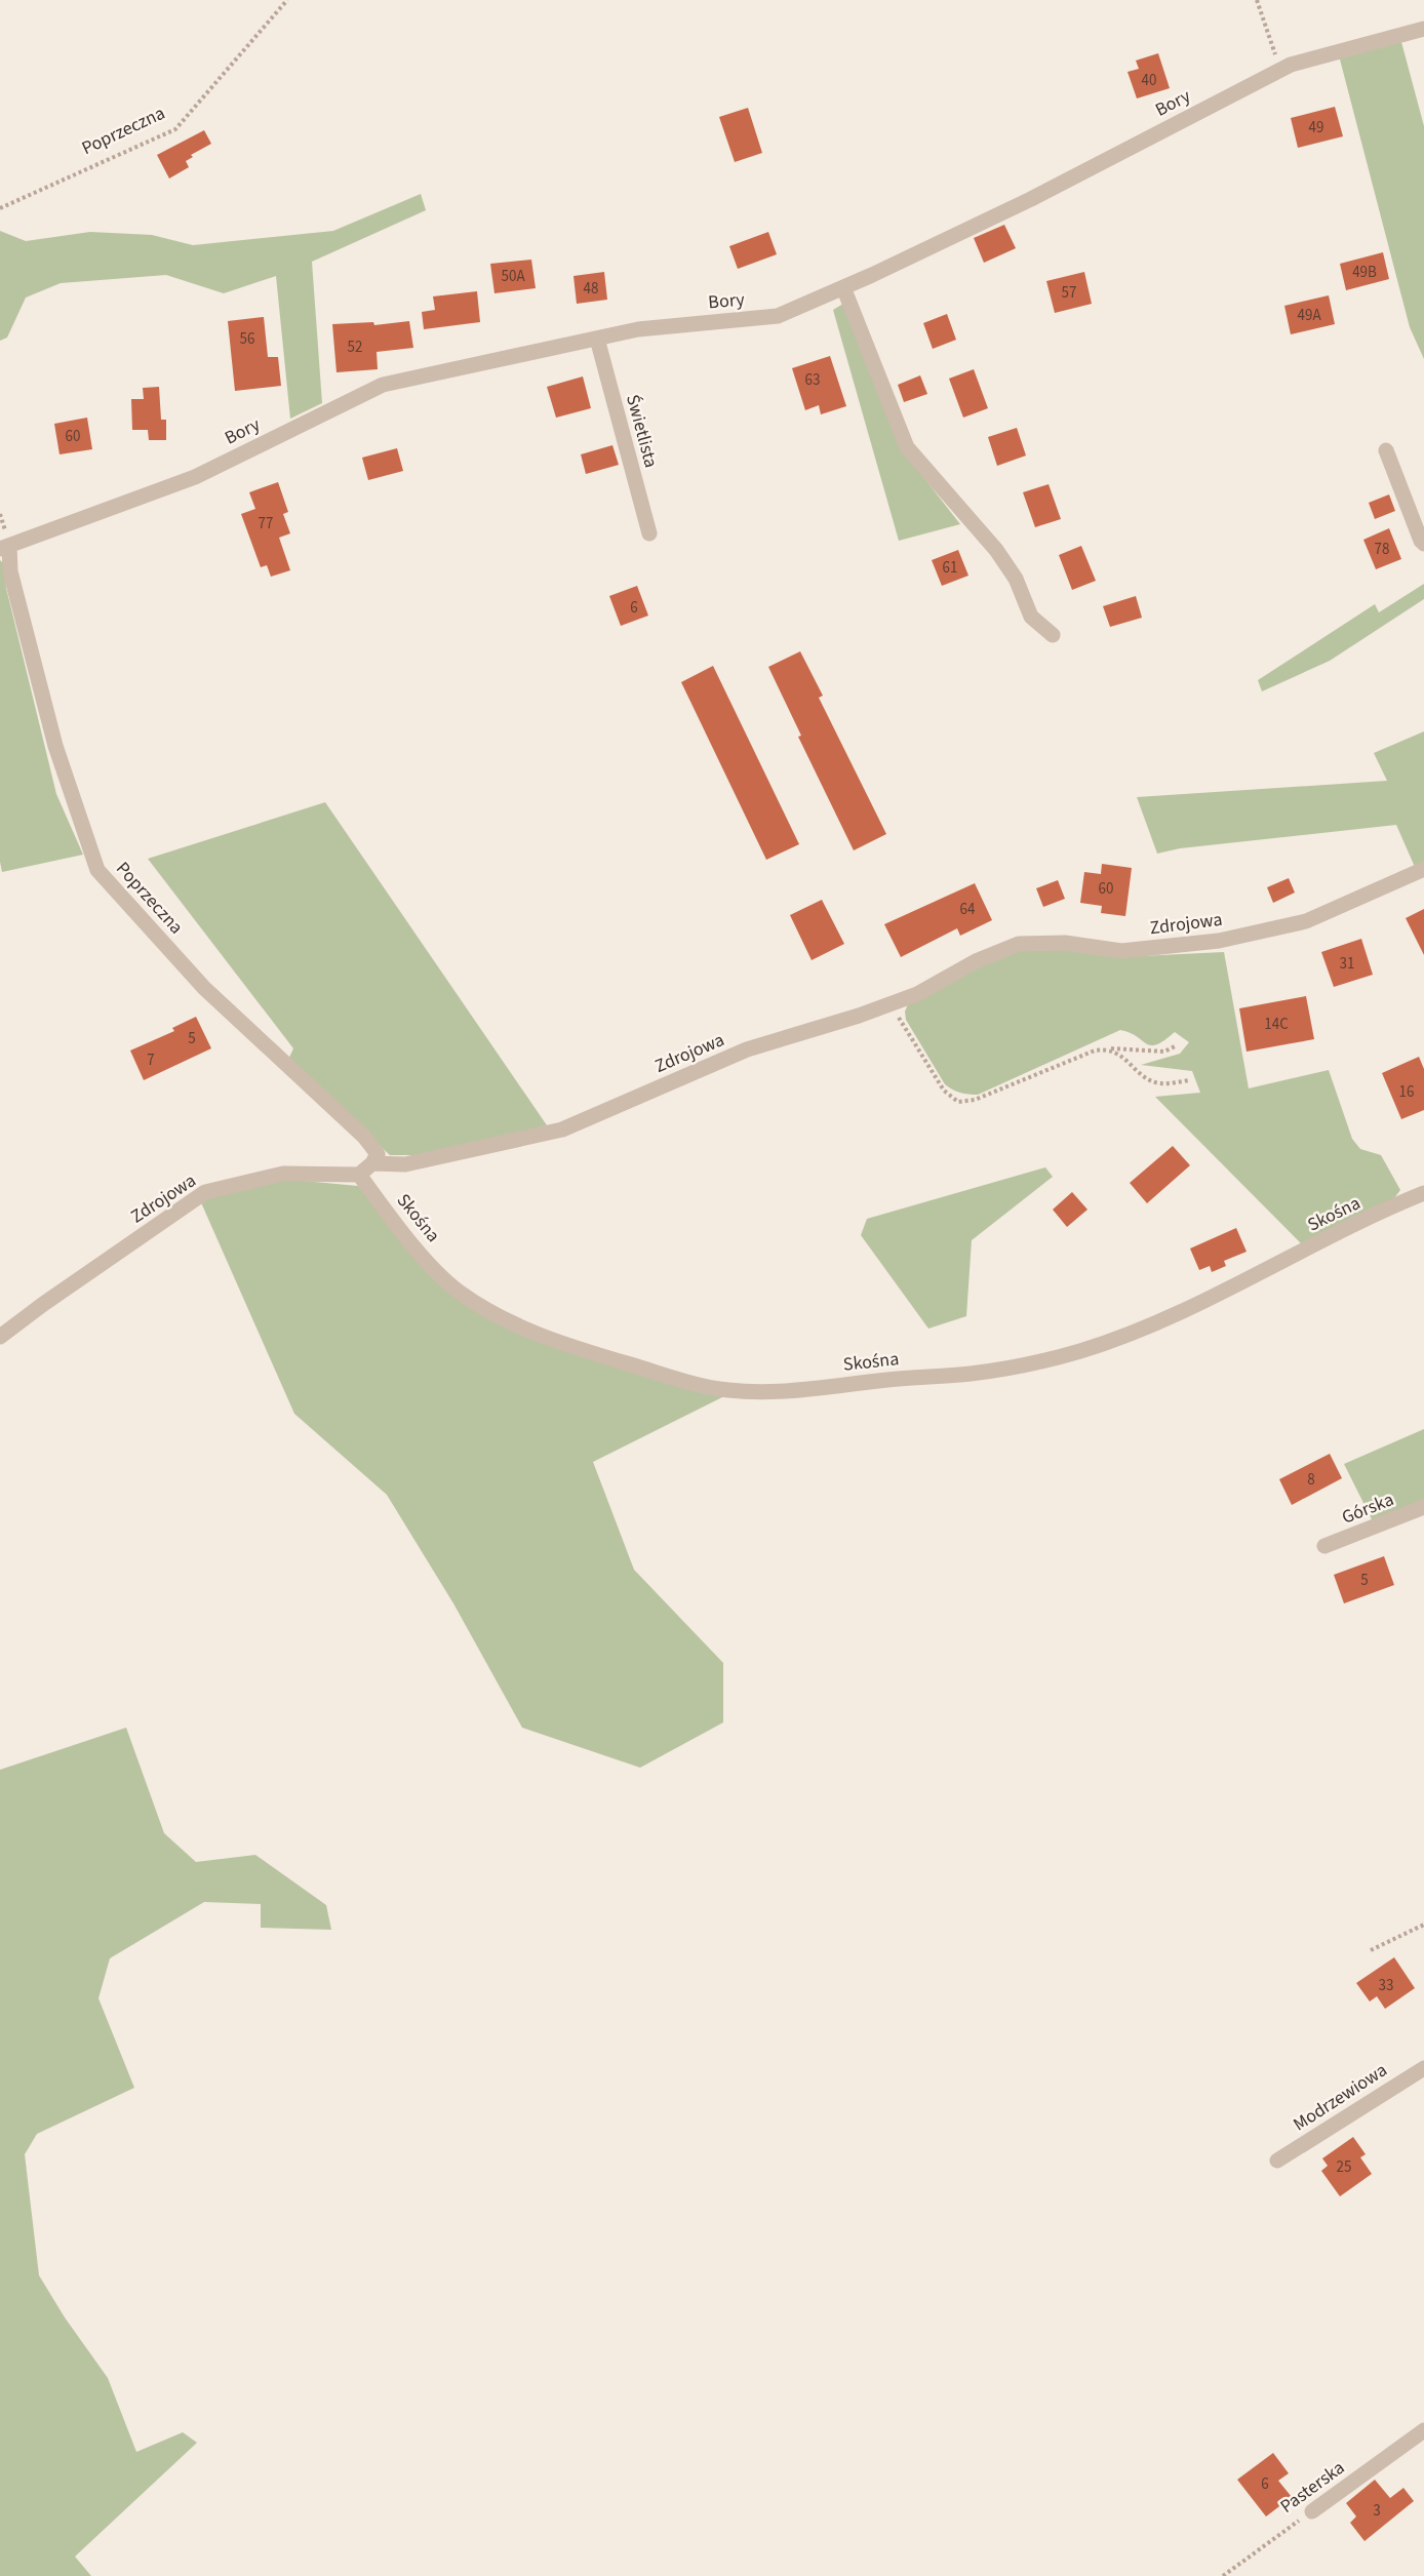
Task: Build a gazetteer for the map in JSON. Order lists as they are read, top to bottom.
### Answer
{
  "streets": {
    "street": [
      "Bory",
      "Poprzeczna",
      "Świetlista",
      "Zdrojowa",
      "Skośna",
      "Górska",
      "Modrzewiowa",
      "Pasterska"
    ]
  },
  "crossings": [
    ["Bory", "Poprzeczna"],
    ["Bory", "Świetlista"],
    ["Poprzeczna", "Zdrojowa"],
    ["Zdrojowa", "Skośna"]
  ],
  "house_numbers": [
    "40",
    "49",
    "49B",
    "50A",
    "48",
    "57",
    "49A",
    "56",
    "52",
    "63",
    "60",
    "77",
    "78",
    "61",
    "6",
    "60",
    "64",
    "31",
    "14C",
    "5",
    "7",
    "16",
    "8",
    "5",
    "33",
    "25",
    "6",
    "3"
  ]
}
